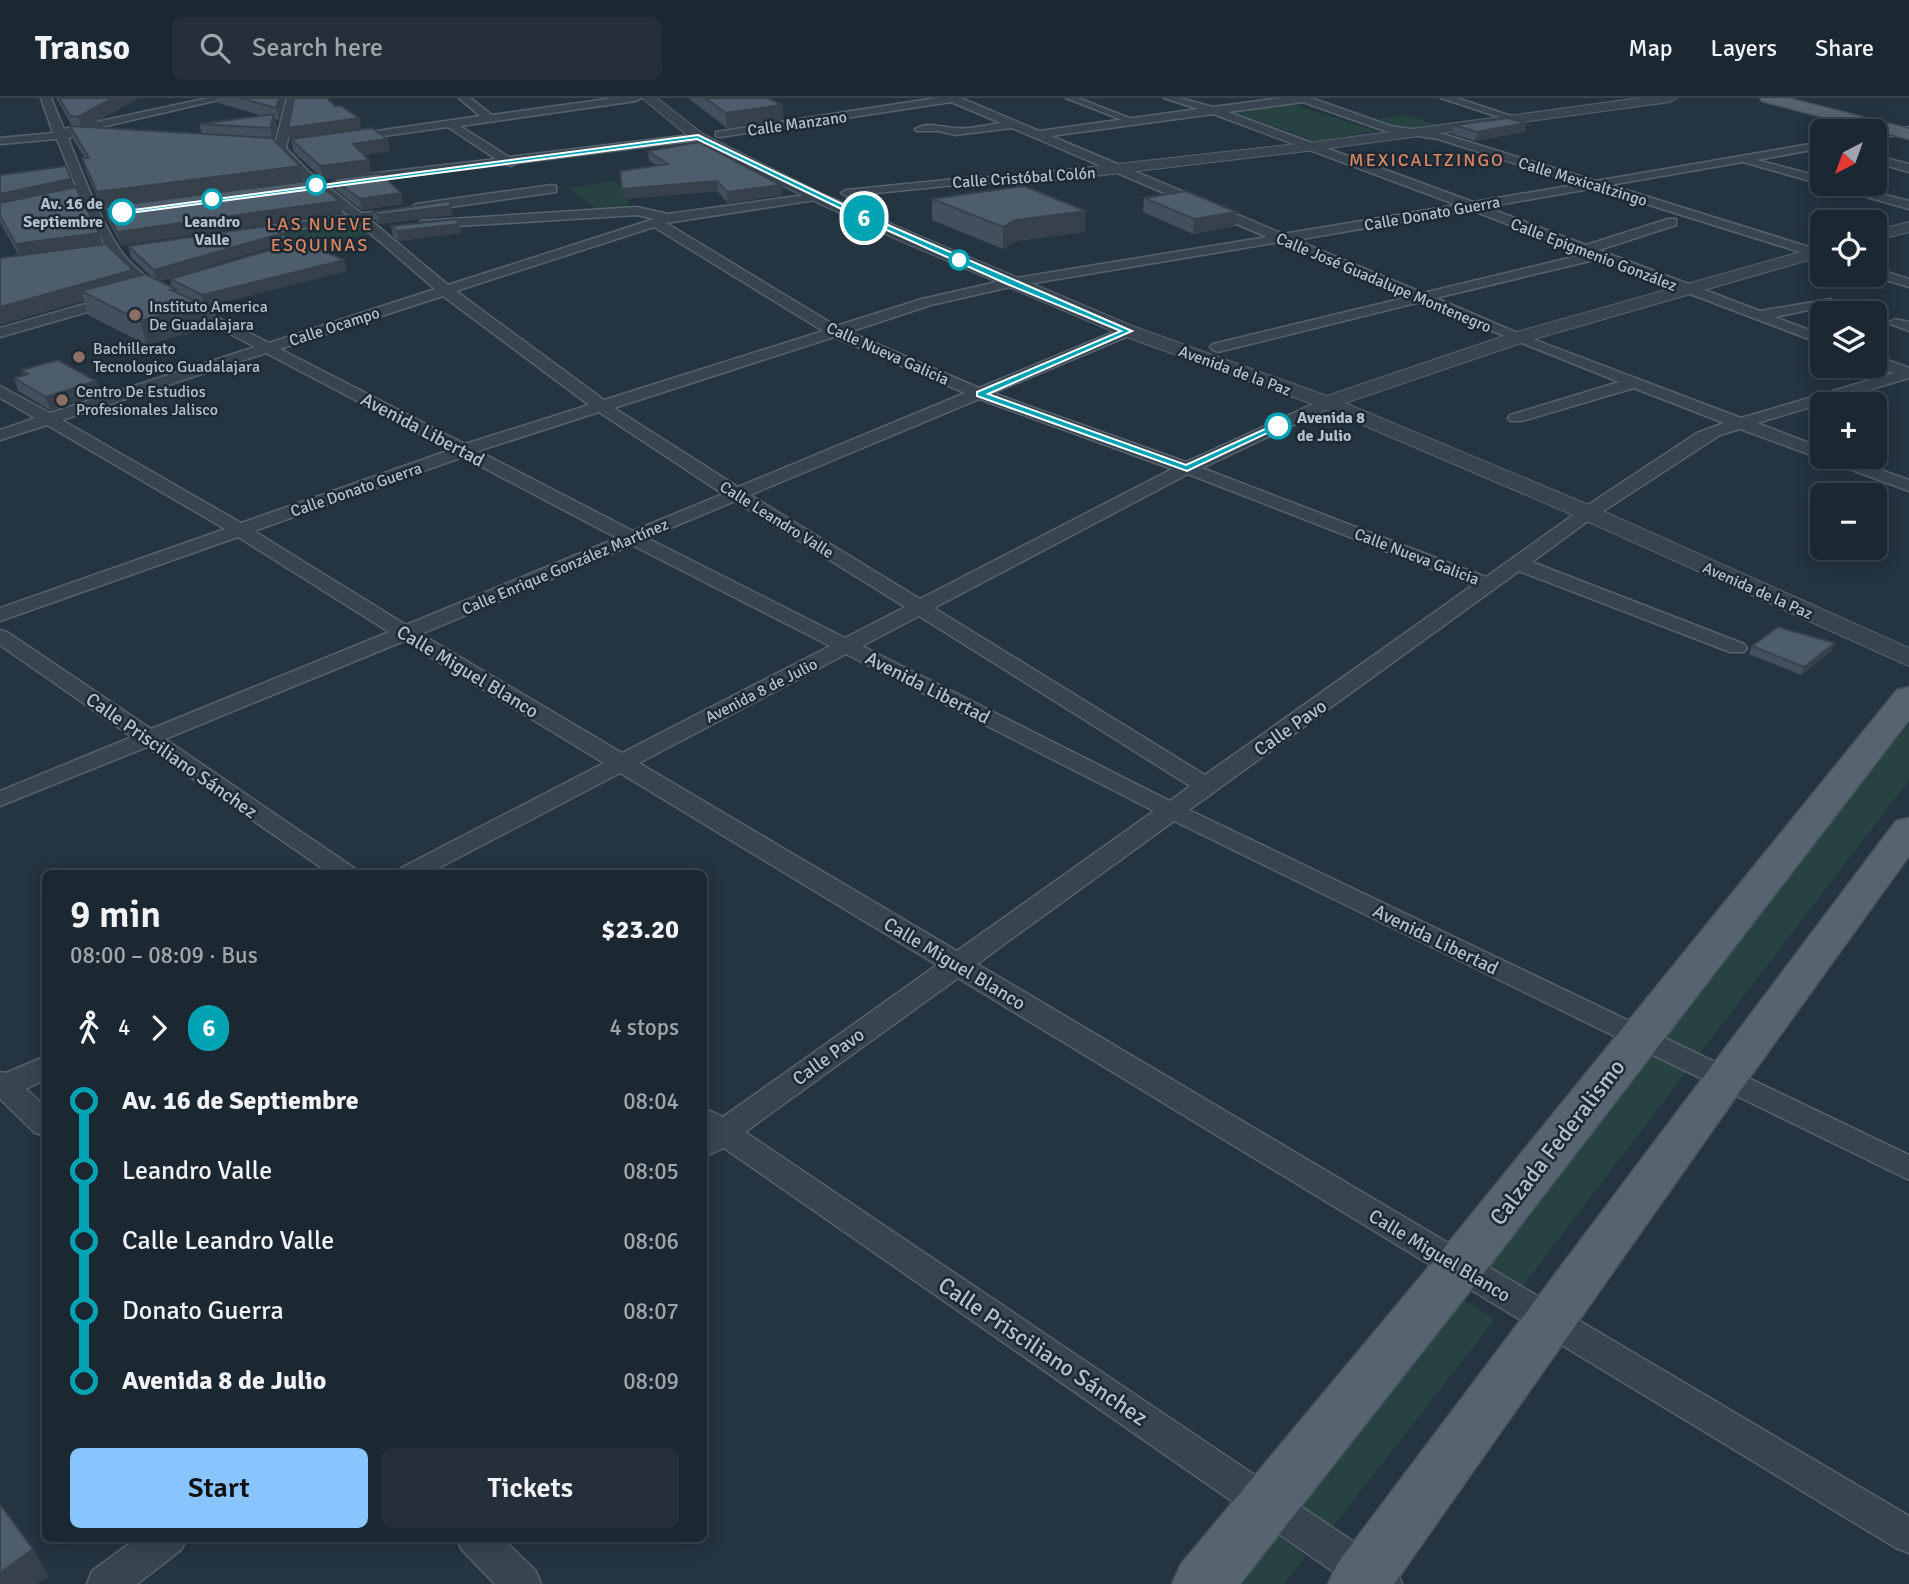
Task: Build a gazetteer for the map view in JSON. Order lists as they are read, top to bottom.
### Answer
{
  "streets": {
    "main road": ["Calzada Federalismo"],
    "street": [
      "Calle Manzano",
      "Calle Cristóbal Colón",
      "Calle Mexicaltzingo",
      "Calle Donato Guerra",
      "Calle Epigmenio González",
      "Calle José Guadalupe Montenegro",
      "Calle Ocampo",
      "Calle Nueva Galicia",
      "Avenida de la Paz",
      "Avenida Libertad",
      "Calle Leandro Valle",
      "Calle Enrique González Martínez",
      "Calle Miguel Blanco",
      "Avenida 8 de Julio",
      "Calle Pavo",
      "Calle Prisciliano Sánchez"
    ]
  },
  "crossings": [
    ["Calle Manzano", "Calle José Guadalupe Montenegro"],
    ["Calle Manzano", "Avenida de la Paz"],
    ["Calle Manzano", "Calle Leandro Valle"],
    ["Calle Cristóbal Colón", "Calle Mexicaltzingo"],
    ["Calle Cristóbal Colón", "Calle Epigmenio González"],
    ["Calle Cristóbal Colón", "Calle José Guadalupe Montenegro"],
    ["Calle Cristóbal Colón", "Calle Ocampo"],
    ["Calle Cristóbal Colón", "Calle Nueva Galicia"],
    ["Calle Cristóbal Colón", "Avenida de la Paz"],
    ["Calle Cristóbal Colón", "Calle Leandro Valle"],
    ["Calle Mexicaltzingo", "Calle Donato Guerra"],
    ["Calle Donato Guerra", "Calle Epigmenio González"],
    ["Calle Donato Guerra", "Calle José Guadalupe Montenegro"],
    ["Calle Donato Guerra", "Calle Nueva Galicia"],
    ["Calle Donato Guerra", "Avenida de la Paz"],
    ["Calle Donato Guerra", "Avenida Libertad"],
    ["Calle Donato Guerra", "Calle Leandro Valle"],
    ["Calle Donato Guerra", "Calle Miguel Blanco"],
    ["Calle Epigmenio González", "Avenida 8 de Julio"],
    ["Calle José Guadalupe Montenegro", "Avenida 8 de Julio"],
    ["Calle José Guadalupe Montenegro", "Calle Pavo"],
    ["Calle Ocampo", "Calle Nueva Galicia"],
    ["Calle Ocampo", "Avenida Libertad"],
    ["Calle Ocampo", "Calle Leandro Valle"],
    ["Calle Ocampo", "Calle Miguel Blanco"],
    ["Calle Nueva Galicia", "Calle Enrique González Martínez"],
    ["Calle Nueva Galicia", "Avenida 8 de Julio"],
    ["Calle Nueva Galicia", "Calle Pavo"],
    ["Avenida de la Paz", "Calle Enrique González Martínez"],
    ["Avenida de la Paz", "Avenida 8 de Julio"],
    ["Avenida de la Paz", "Calle Pavo"],
    ["Avenida Libertad", "Calle Enrique González Martínez"],
    ["Avenida Libertad", "Avenida 8 de Julio"],
    ["Avenida Libertad", "Calle Pavo"],
    ["Avenida Libertad", "Calzada Federalismo"],
    ["Calle Leandro Valle", "Calle Enrique González Martínez"],
    ["Calle Leandro Valle", "Avenida 8 de Julio"],
    ["Calle Leandro Valle", "Calle Pavo"],
    ["Calle Enrique González Martínez", "Calle Miguel Blanco"],
    ["Calle Enrique González Martínez", "Calle Prisciliano Sánchez"],
    ["Calle Miguel Blanco", "Avenida 8 de Julio"],
    ["Calle Miguel Blanco", "Calle Pavo"],
    ["Calle Miguel Blanco", "Calzada Federalismo"],
    ["Calle Pavo", "Calle Prisciliano Sánchez"],
    ["Calle Prisciliano Sánchez", "Calzada Federalismo"]
  ],
  "districts": ["MEXICALTZINGO", "LAS NUEVE ESQUINAS"],
  "places": [
    "Leandro Valle",
    "Av. 16 de Septiembre",
    "Instituto America De Guadalajara",
    "Bachillerato Tecnologico Guadalajara",
    "Centro De Estudios Profesionales Jalisco",
    "Avenida 8 de Julio"
  ],
  "lines": ["bus line 6"],
  "north": "bottom left",
  "page": {
    "header": "Transo",
    "search": "Search here",
    "nav": ["Map", "Layers", "Share"],
    "on_map": "6",
    "map_buttons": ["+", "−"],
    "heading": ["9 min", "08:00 – 08:09 · Bus", "$23.20"],
    "legs": ["4", "6", "4 stops"],
    "list": [
      {
        "name": "Av. 16 de Septiembre",
        "value": "08:04"
      },
      {
        "name": "Leandro Valle",
        "value": "08:05"
      },
      {
        "name": "Calle Leandro Valle",
        "value": "08:06"
      },
      {
        "name": "Donato Guerra",
        "value": "08:07"
      },
      {
        "name": "Avenida 8 de Julio",
        "value": "08:09"
      }
    ],
    "buttons": ["Start", "Tickets"]
  }
}
